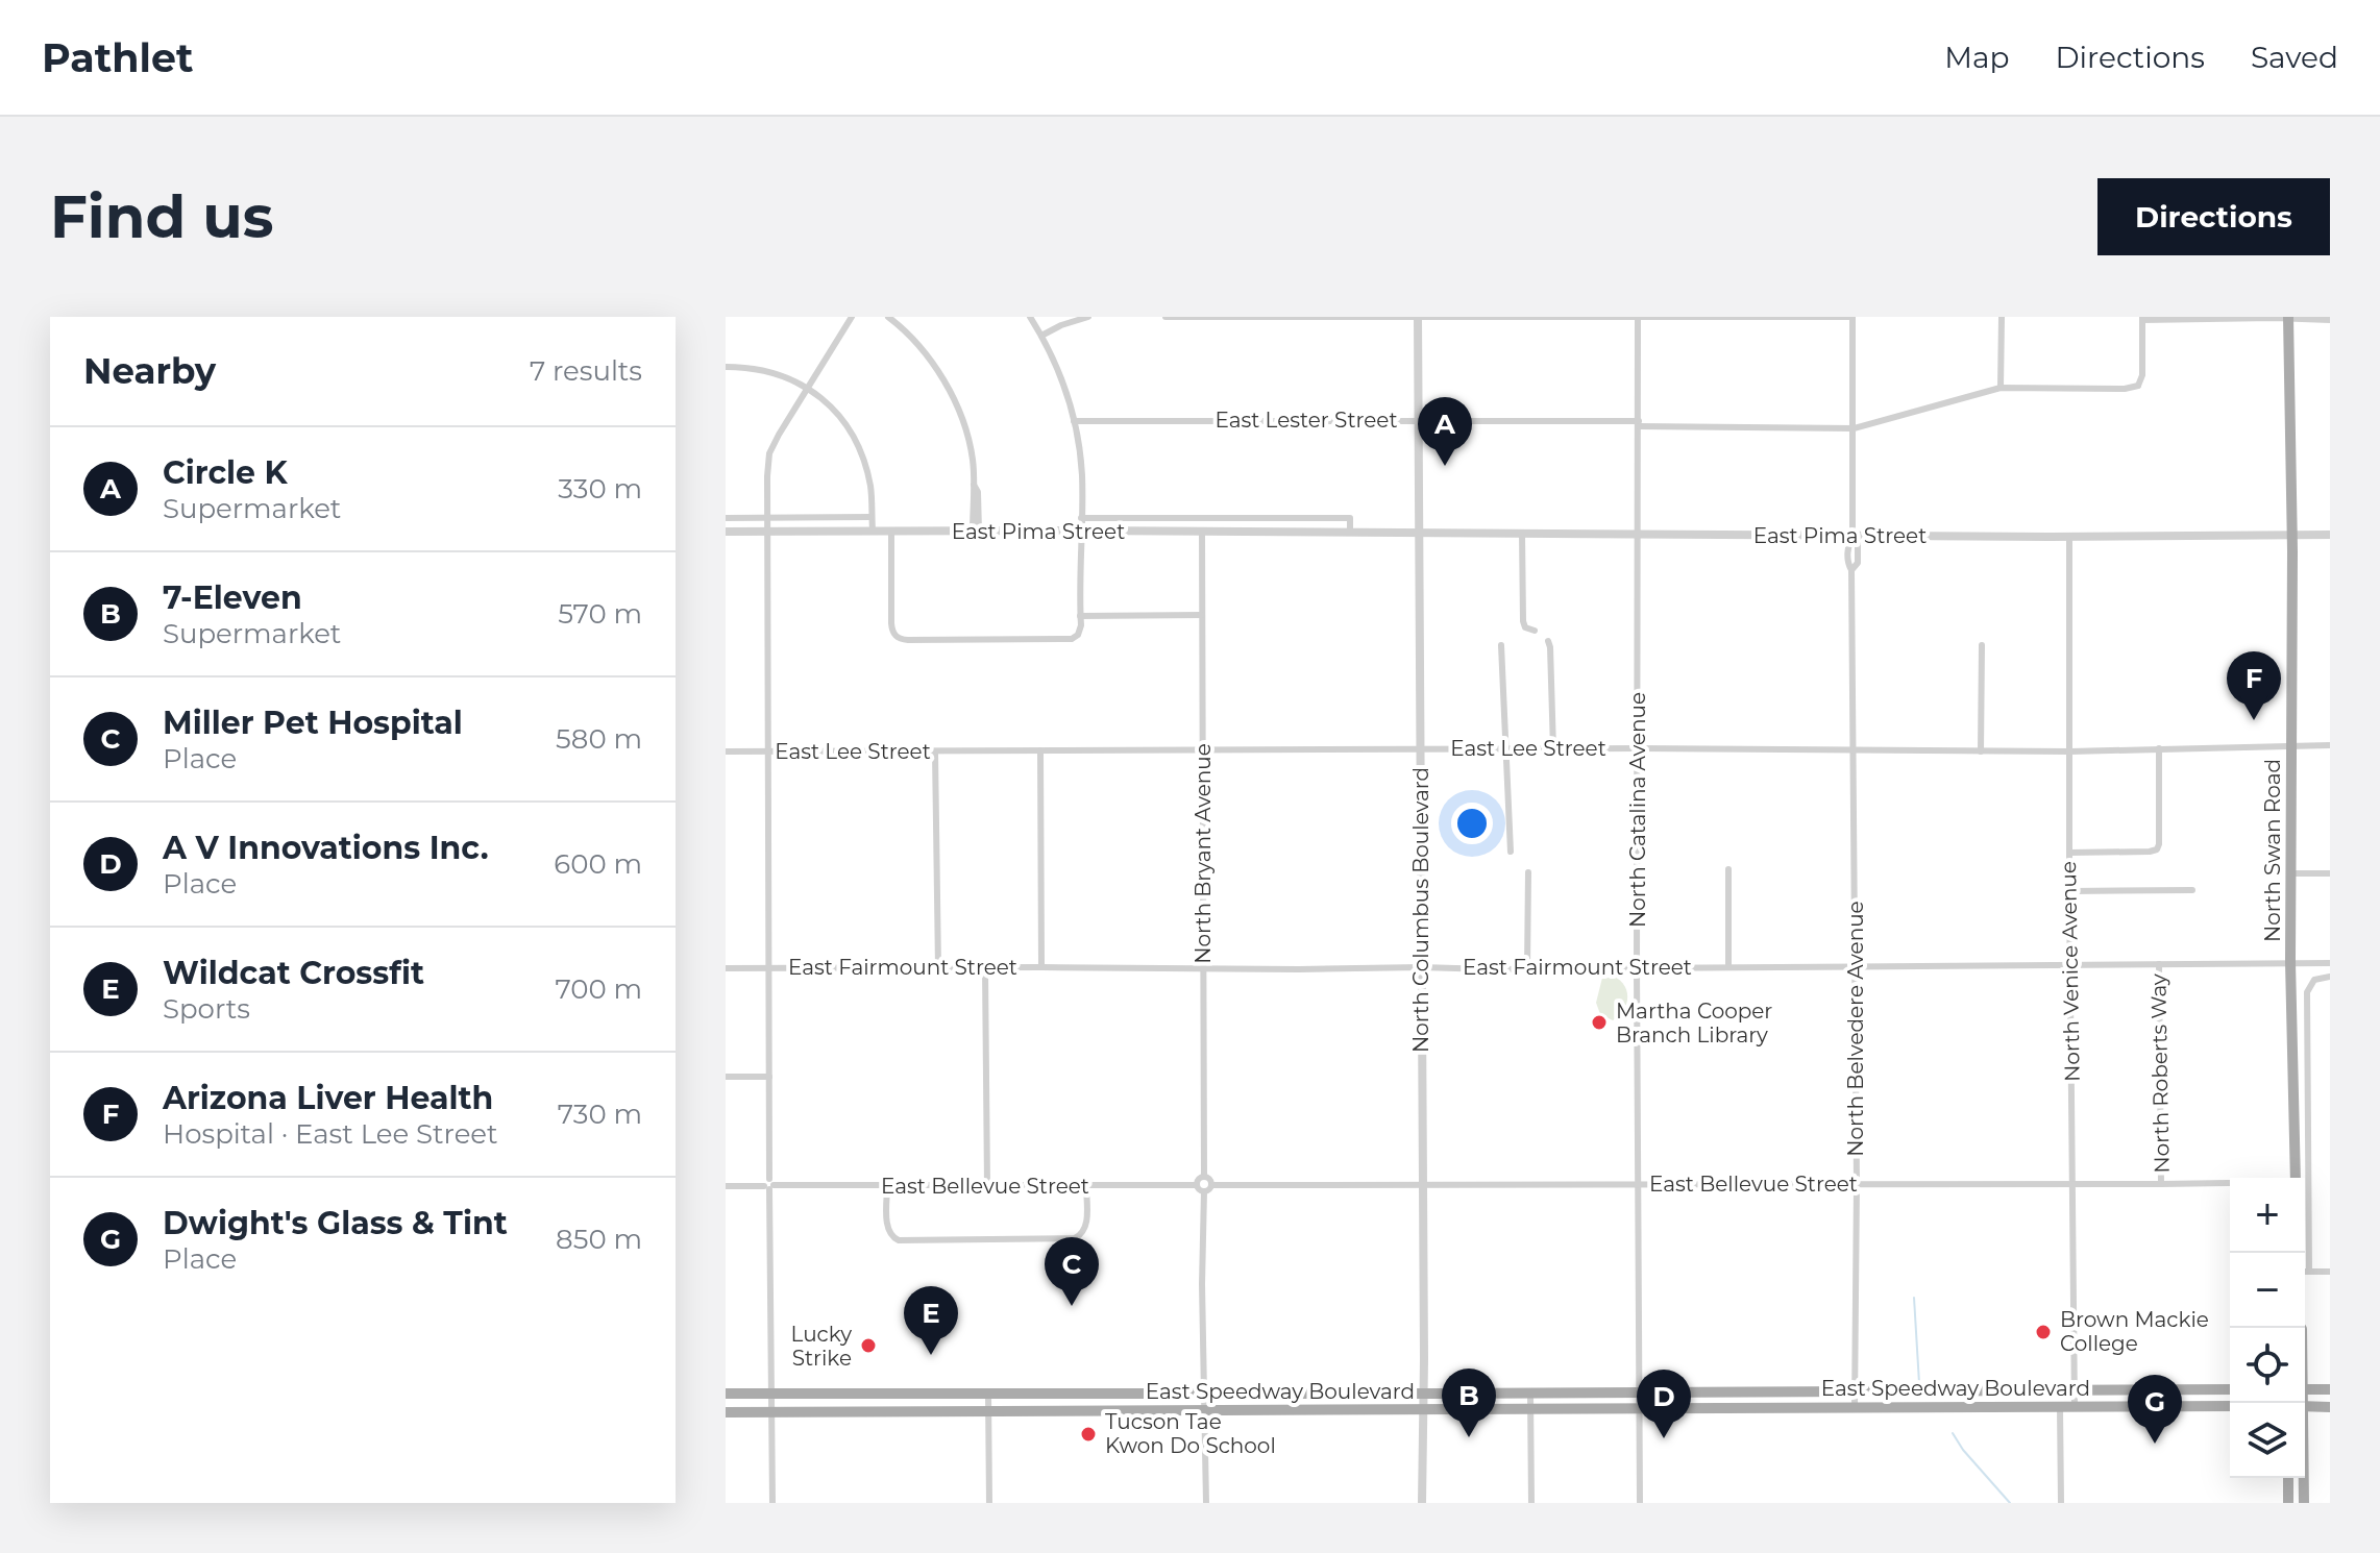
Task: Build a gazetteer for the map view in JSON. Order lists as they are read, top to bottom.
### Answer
{
  "streets": {
    "main road": ["North Swan Road", "East Speedway Boulevard"],
    "street": [
      "East Lester Street",
      "East Pima Street",
      "East Lee Street",
      "North Catalina Avenue",
      "North Bryant Avenue",
      "North Columbus Boulevard",
      "East Fairmount Street",
      "North Venice Avenue",
      "North Belvedere Avenue",
      "North Roberts Way",
      "East Bellevue Street"
    ]
  },
  "crossings": [
    ["East Lester Street", "North Catalina Avenue"],
    ["East Lester Street", "North Columbus Boulevard"],
    ["East Pima Street", "North Catalina Avenue"],
    ["East Pima Street", "North Swan Road"],
    ["East Pima Street", "North Bryant Avenue"],
    ["East Pima Street", "North Columbus Boulevard"],
    ["East Pima Street", "North Venice Avenue"],
    ["East Pima Street", "North Belvedere Avenue"],
    ["East Lee Street", "North Catalina Avenue"],
    ["East Lee Street", "North Swan Road"],
    ["East Lee Street", "North Bryant Avenue"],
    ["East Lee Street", "North Columbus Boulevard"],
    ["East Lee Street", "North Venice Avenue"],
    ["East Lee Street", "North Belvedere Avenue"],
    ["North Catalina Avenue", "East Fairmount Street"],
    ["North Catalina Avenue", "East Bellevue Street"],
    ["North Catalina Avenue", "East Speedway Boulevard"],
    ["North Swan Road", "East Fairmount Street"],
    ["North Bryant Avenue", "East Fairmount Street"],
    ["North Bryant Avenue", "East Bellevue Street"],
    ["North Columbus Boulevard", "East Fairmount Street"],
    ["North Columbus Boulevard", "East Bellevue Street"],
    ["North Columbus Boulevard", "East Speedway Boulevard"],
    ["East Fairmount Street", "North Venice Avenue"],
    ["East Fairmount Street", "North Belvedere Avenue"],
    ["East Fairmount Street", "North Roberts Way"],
    ["North Venice Avenue", "East Bellevue Street"],
    ["North Venice Avenue", "East Speedway Boulevard"],
    ["North Belvedere Avenue", "East Bellevue Street"],
    ["North Belvedere Avenue", "East Speedway Boulevard"],
    ["North Roberts Way", "East Bellevue Street"]
  ],
  "places": [
    "Martha Cooper Branch Library",
    "Brown Mackie College",
    "Lucky Strike",
    "Tucson Tae Kwon Do School"
  ],
  "page": {
    "header": "Pathlet",
    "nav": ["Map", "Directions", "Saved"],
    "buttons": "Directions",
    "title": "Find us",
    "heading": ["Nearby", "7 results"],
    "pins": [
      "A",
      "F",
      "C",
      "E",
      "B",
      "D",
      "G"
    ],
    "list": [
      {
        "mark": "A",
        "name": "Circle K",
        "note": "Supermarket",
        "value": "330 m"
      },
      {
        "mark": "B",
        "name": "7-Eleven",
        "note": "Supermarket",
        "value": "570 m"
      },
      {
        "mark": "C",
        "name": "Miller Pet Hospital",
        "note": "Place",
        "value": "580 m"
      },
      {
        "mark": "D",
        "name": "A V Innovations Inc.",
        "note": "Place",
        "value": "600 m"
      },
      {
        "mark": "E",
        "name": "Wildcat Crossfit",
        "note": "Sports",
        "value": "700 m"
      },
      {
        "mark": "F",
        "name": "Arizona Liver Health",
        "note": "Hospital · East Lee Street",
        "value": "730 m"
      },
      {
        "mark": "G",
        "name": "Dwight's Glass & Tint",
        "note": "Place",
        "value": "850 m"
      }
    ],
    "map_buttons": ["+", "−"]
  }
}
